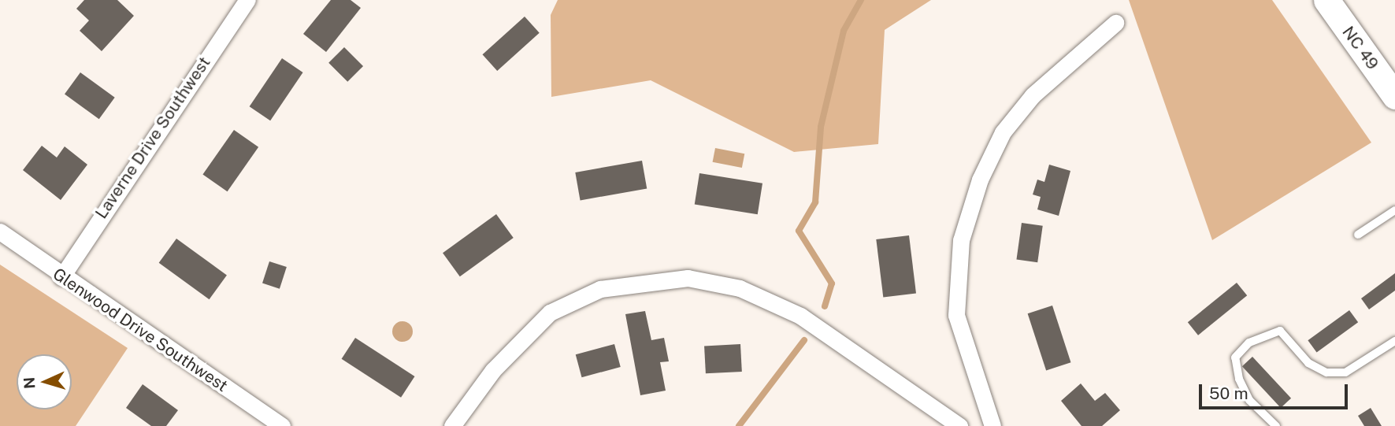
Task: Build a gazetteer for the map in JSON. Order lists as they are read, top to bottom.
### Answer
{
  "streets": {
    "highway": ["NC 49"],
    "street": ["Laverne Drive Southwest", "Glenwood Drive Southwest"]
  },
  "crossings": [
    ["Laverne Drive Southwest", "Glenwood Drive Southwest"]
  ],
  "scale_bar": "50 m",
  "north": "left"
}
